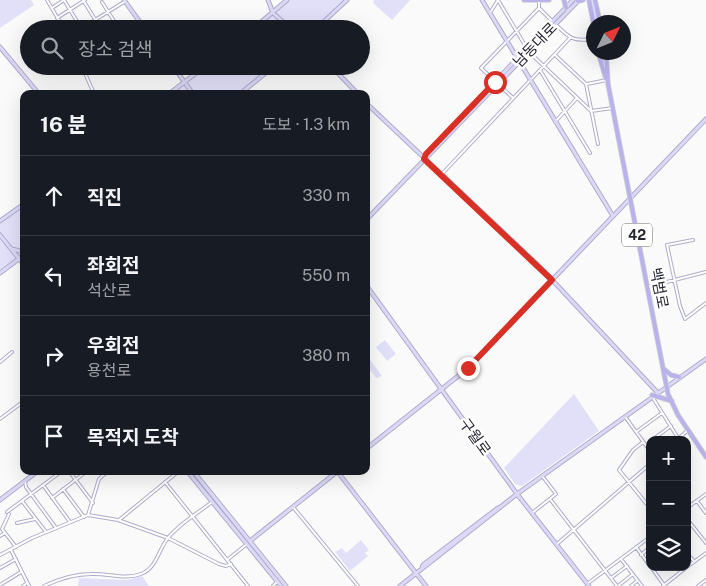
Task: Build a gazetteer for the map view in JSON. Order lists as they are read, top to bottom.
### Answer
{
  "streets": {
    "main road": [
      "남동대로",
      "42",
      "백범로",
      "구월로"
    ]
  },
  "north": "top right",
  "page": {
    "search": "장소 검색",
    "heading": ["16 분", "도보 · 1.3 km"],
    "list": [
      ["직진", "330 m"],
      ["좌회전", "석산로", "550 m"],
      ["우회전", "용천로", "380 m"],
      "목적지 도착"
    ],
    "map_buttons": ["+", "−"]
  }
}
